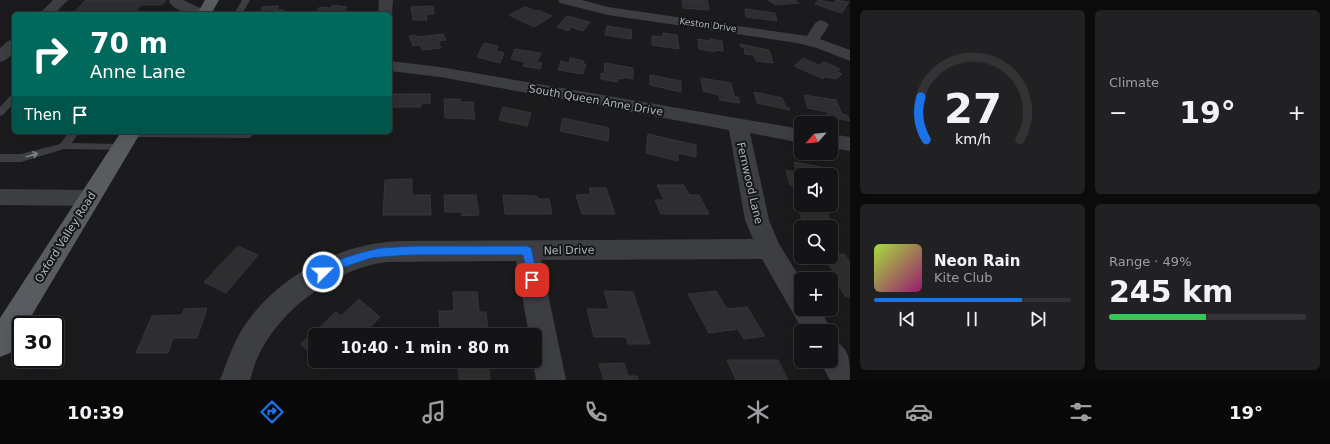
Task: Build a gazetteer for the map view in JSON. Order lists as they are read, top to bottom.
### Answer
{
  "streets": {
    "main road": ["Oxford Valley Road"],
    "street": [
      "Keston Drive",
      "South Queen Anne Drive",
      "Fernwood Lane",
      "Nel Drive"
    ]
  },
  "crossings": [
    ["South Queen Anne Drive", "Fernwood Lane"],
    ["Fernwood Lane", "Nel Drive"]
  ],
  "north": "bottom left",
  "page": {
    "tile": [
      "Climate",
      ["Range · 49%", "245 km"]
    ],
    "turn": ["70 m", "Anne Lane"],
    "then": "Then",
    "heat": ["−", "19°", "+"],
    "map_buttons": ["+", "−"],
    "song": ["Neon Rain", "Kite Club"],
    "limit": "30",
    "trip": "10:40 · 1 min · 80 m",
    "tabs": ["10:39", "19°"],
    "gauge": ["27", "km/h"]
  }
}
